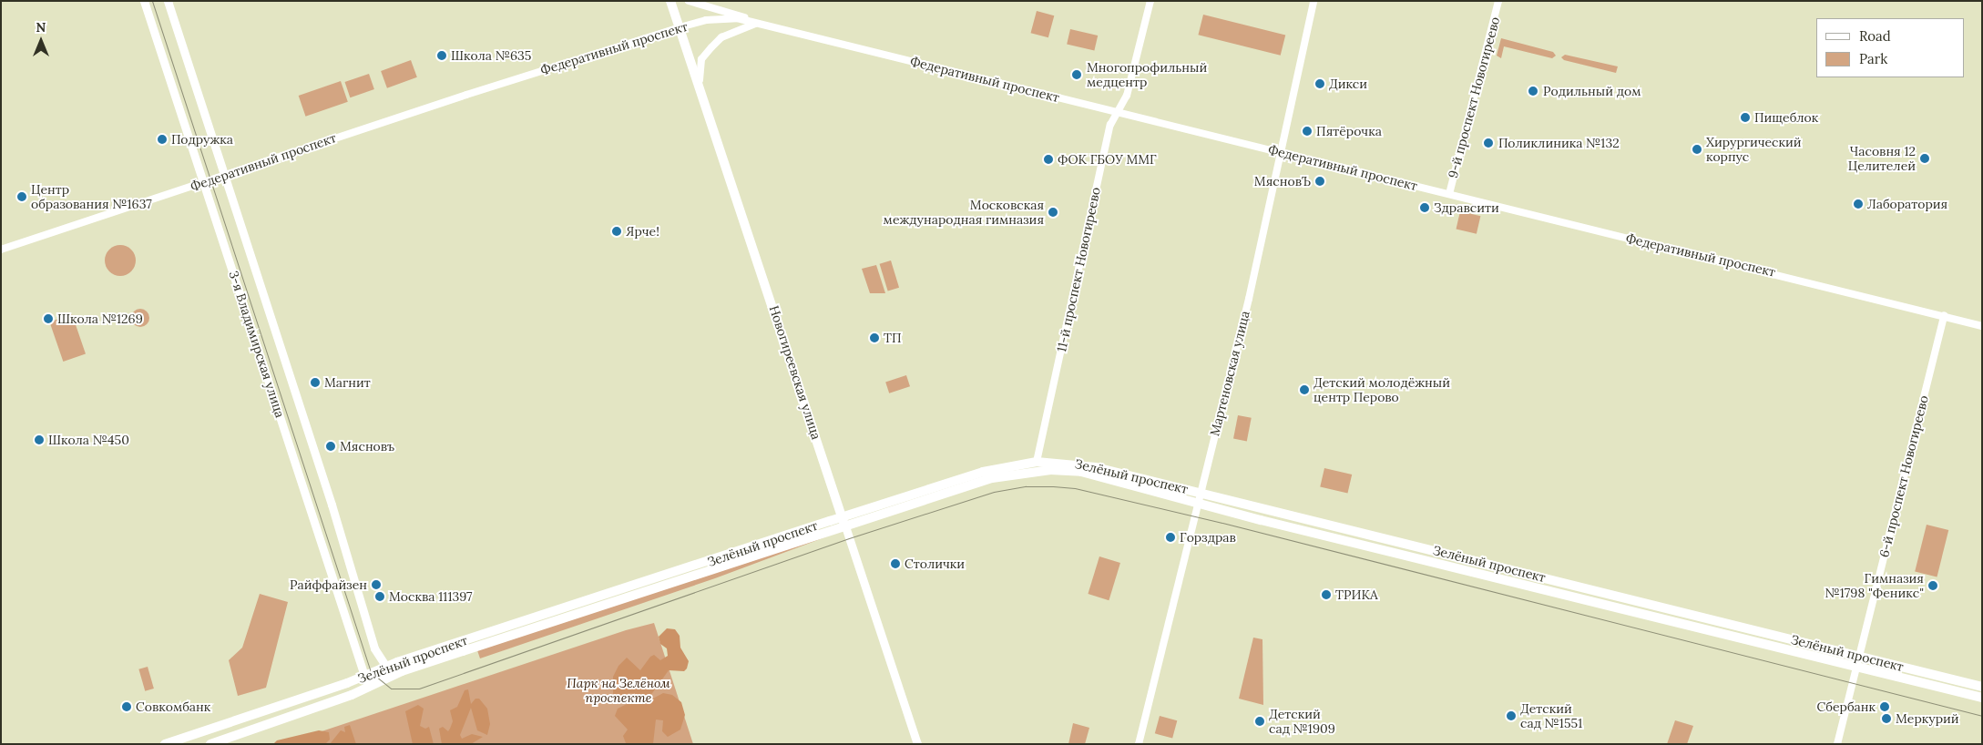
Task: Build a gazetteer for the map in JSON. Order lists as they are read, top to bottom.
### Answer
{
  "streets": {
    "main road": ["Новогиреевская улица", "Зелёный проспект"],
    "street": [
      "Федеративный проспект",
      "9-й проспект Новогиреево",
      "11-й проспект Новогиреево",
      "3-я Владимирская улица",
      "Мартеновская улица",
      "6-й проспект Новогиреево"
    ]
  },
  "crossings": [
    ["Федеративный проспект", "9-й проспект Новогиреево"],
    ["Федеративный проспект", "11-й проспект Новогиреево"],
    ["Федеративный проспект", "3-я Владимирская улица"],
    ["Федеративный проспект", "Новогиреевская улица"],
    ["Федеративный проспект", "Мартеновская улица"],
    ["Федеративный проспект", "6-й проспект Новогиреево"],
    ["11-й проспект Новогиреево", "Зелёный проспект"],
    ["3-я Владимирская улица", "Зелёный проспект"],
    ["Новогиреевская улица", "Зелёный проспект"],
    ["Мартеновская улица", "Зелёный проспект"],
    ["Зелёный проспект", "6-й проспект Новогиреево"]
  ],
  "parks": ["Парк на Зелёном проспекте"],
  "places": [
    "Школа №635",
    "Многопрофильный медцентр",
    "Дикси",
    "Родильный дом",
    "Пищеблок",
    "Пятёрочка",
    "Подружка",
    "Поликлиника №132",
    "Хирургический корпус",
    "Часовня 12 Целителей",
    "ФОК ГБОУ ММГ",
    "МясновЪ",
    "Центр образования №1637",
    "Лаборатория",
    "Здравсити",
    "Московская международная гимназия",
    "Ярче!",
    "Школа №1269",
    "ТП",
    "Магнит",
    "Детский молодёжный центр Перово",
    "Школа №450",
    "Мясновъ",
    "Горздрав",
    "Столички",
    "Райффайзен",
    "Гимназия №1798 \"Феникс\"",
    "ТРИКА",
    "Москва 111397",
    "Совкомбанк",
    "Сбербанк",
    "Детский сад №1551",
    "Меркурий",
    "Детский сад №1909"
  ],
  "legend": ["Road", "Park"],
  "north": "top"
}
